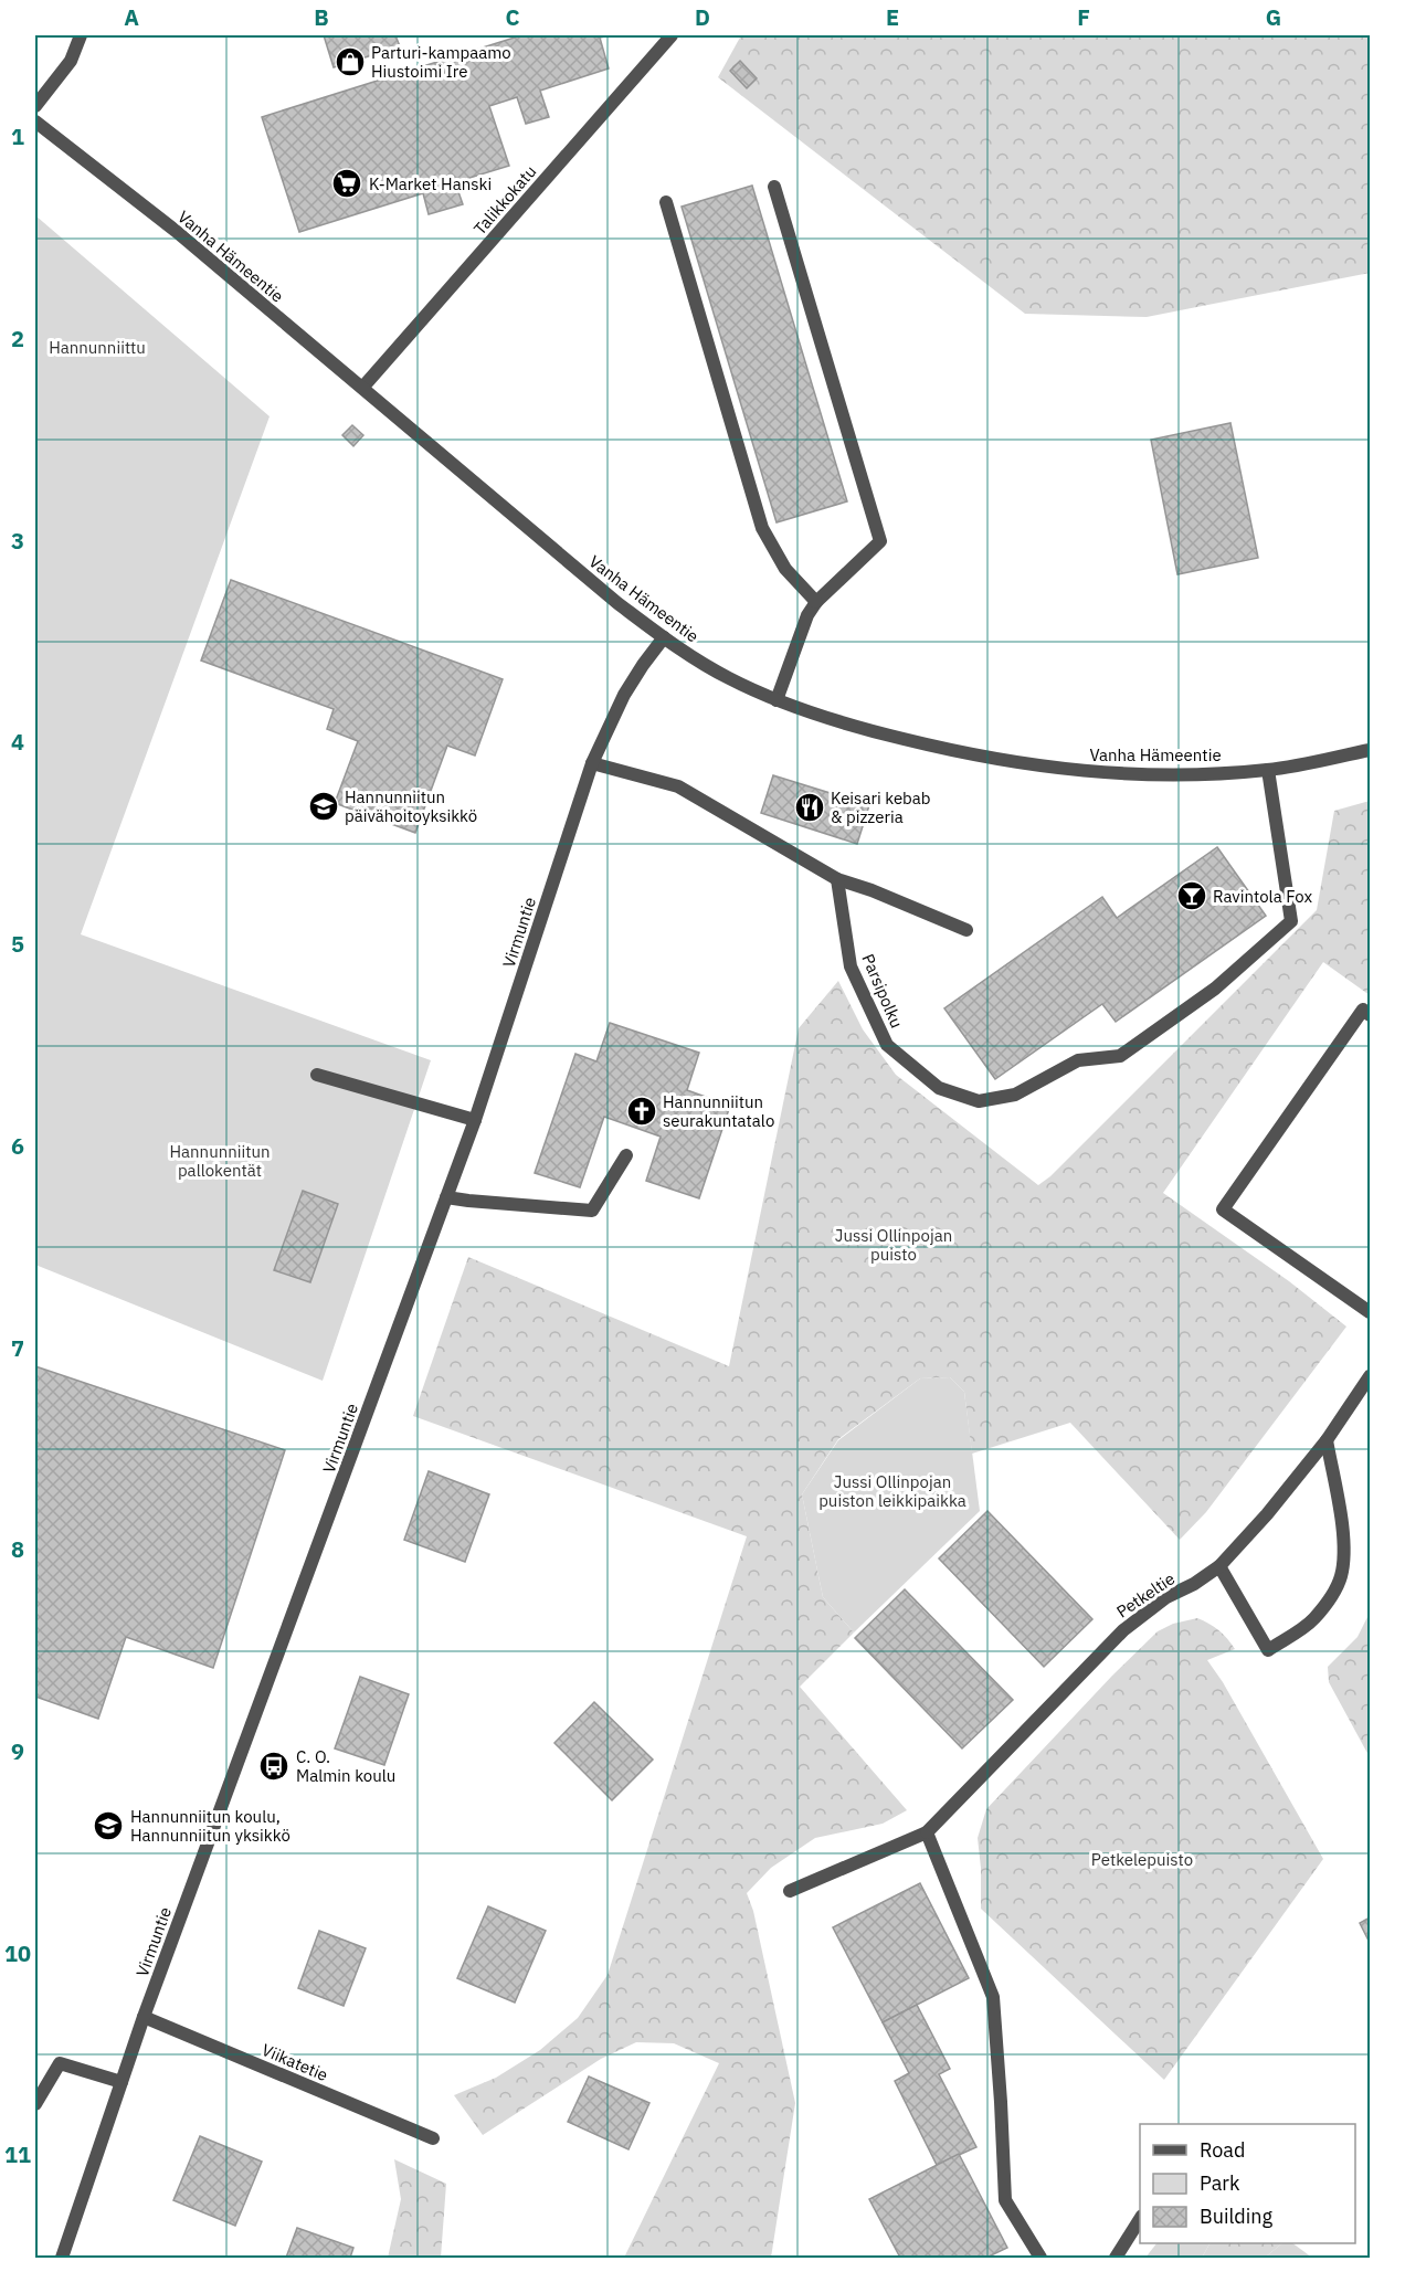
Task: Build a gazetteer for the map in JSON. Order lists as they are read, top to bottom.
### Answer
{
  "streets": {
    "street": [
      "Talikkokatu",
      "Vanha Hämeentie",
      "Virmuntie",
      "Parsipolku",
      "Petkeltie",
      "Viikatetie"
    ]
  },
  "crossings": [
    ["Talikkokatu", "Vanha Hämeentie"],
    ["Vanha Hämeentie", "Virmuntie"],
    ["Vanha Hämeentie", "Parsipolku"],
    ["Virmuntie", "Viikatetie"]
  ],
  "parks": [
    "Hannunniittu",
    "Hannunniitun pallokentät",
    "Jussi Ollinpojan puisto",
    "Jussi Ollinpojan puiston leikkipaikka",
    "Petkelepuisto"
  ],
  "places": {
    "shop": ["Parturi-kampaamo Hiustoimi Ire"],
    "supermarket": ["K-Market Hanski"],
    "school or university": ["Hannunniitun päivähoitoyksikkö", "Hannunniitun koulu, Hannunniitun yksikkö"],
    "restaurant": ["Keisari kebab & pizzeria"],
    "bar": ["Ravintola Fox"],
    "church": ["Hannunniitun seurakuntatalo"],
    "bus stop": ["C. O. Malmin koulu"]
  },
  "legend": ["Road", "Park", "Building"],
  "grid": {
    "columns": [
      "A",
      "B",
      "C",
      "D",
      "E",
      "F",
      "G"
    ],
    "rows": [
      "1",
      "2",
      "3",
      "4",
      "5",
      "6",
      "7",
      "8",
      "9",
      "10",
      "11"
    ]
  }
}
